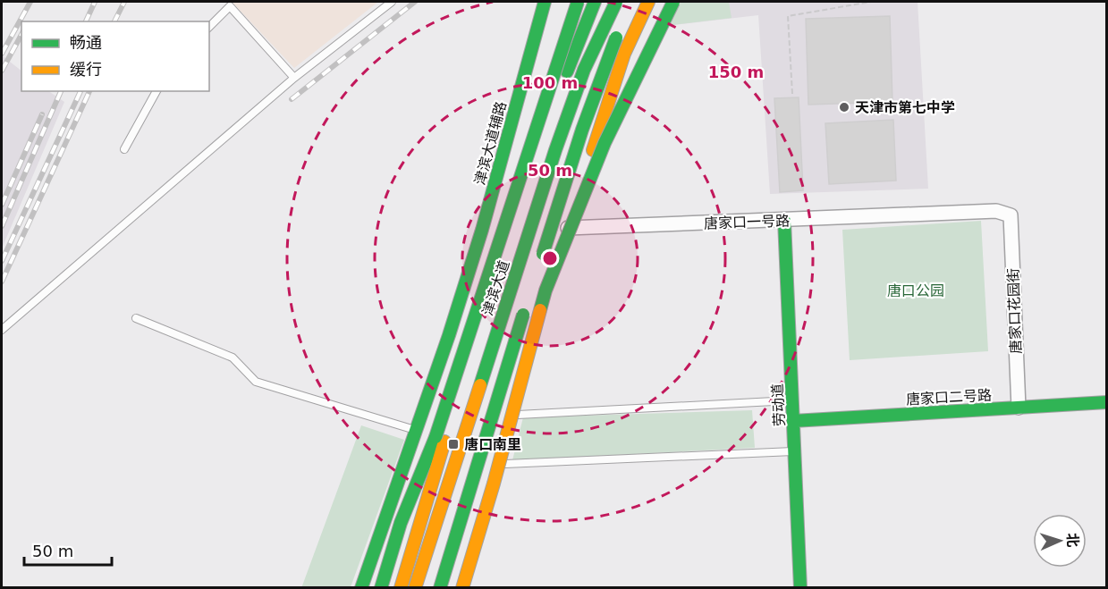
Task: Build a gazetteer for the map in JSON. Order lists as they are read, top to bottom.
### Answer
{
  "streets": {
    "main road": [
      "津滨大道辅路",
      "津滨大道",
      "唐家口二号路",
      "劳动道"
    ],
    "street": ["唐家口一号路", "唐家口花园街"]
  },
  "crossings": [
    ["津滨大道辅路", "唐家口一号路"],
    ["唐家口一号路", "唐家口花园街"],
    ["唐家口一号路", "劳动道"],
    ["唐家口花园街", "唐家口二号路"],
    ["唐家口二号路", "劳动道"]
  ],
  "parks": ["唐口公园"],
  "places": {
    "other": ["天津市第七中学"],
    "transit": ["唐口南里"]
  },
  "legend": ["畅通", "缓行"],
  "scale_bar": "50 m",
  "north": "right",
  "rings": ["150 m", "100 m", "50 m"]
}
